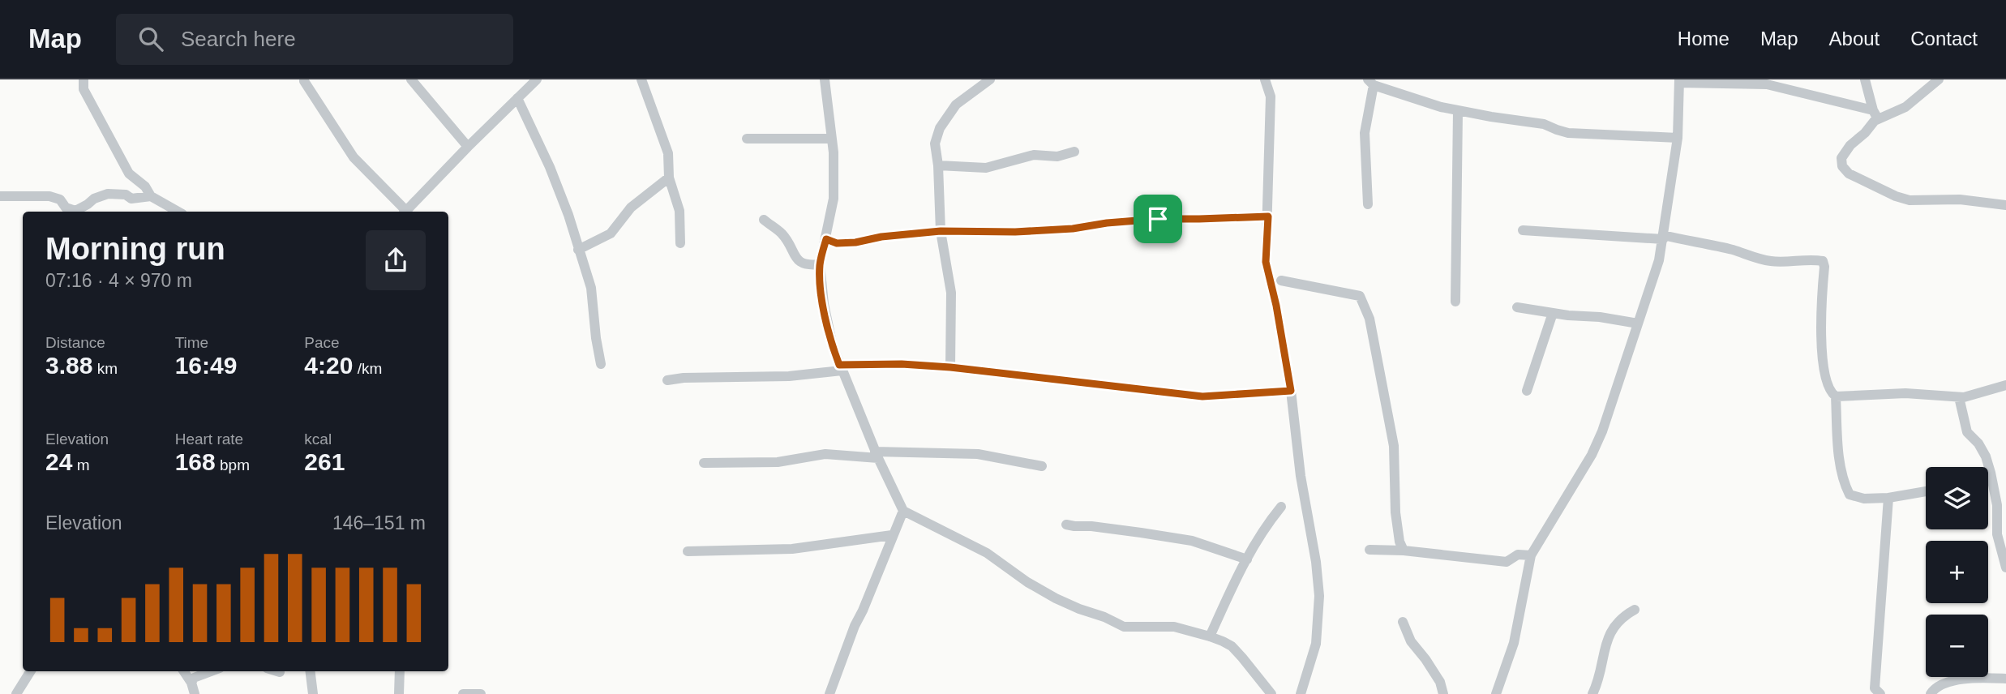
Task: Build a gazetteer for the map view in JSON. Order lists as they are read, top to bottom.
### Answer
{
  "page": {
    "header": "Map",
    "search": "Search here",
    "nav": [
      "Home",
      "Map",
      "About",
      "Contact"
    ],
    "heading": ["Morning run", "07:16 · 4 × 970 m"],
    "stats": [
      ["Distance", "3.88 km"],
      ["Time", "16:49"],
      ["Pace", "4:20 /km"],
      ["Elevation", "24 m"],
      ["Heart rate", "168 bpm"],
      ["kcal", "261"]
    ],
    "map_buttons": ["+", "−"],
    "chart": ["Elevation", "146–151 m"]
  }
}
